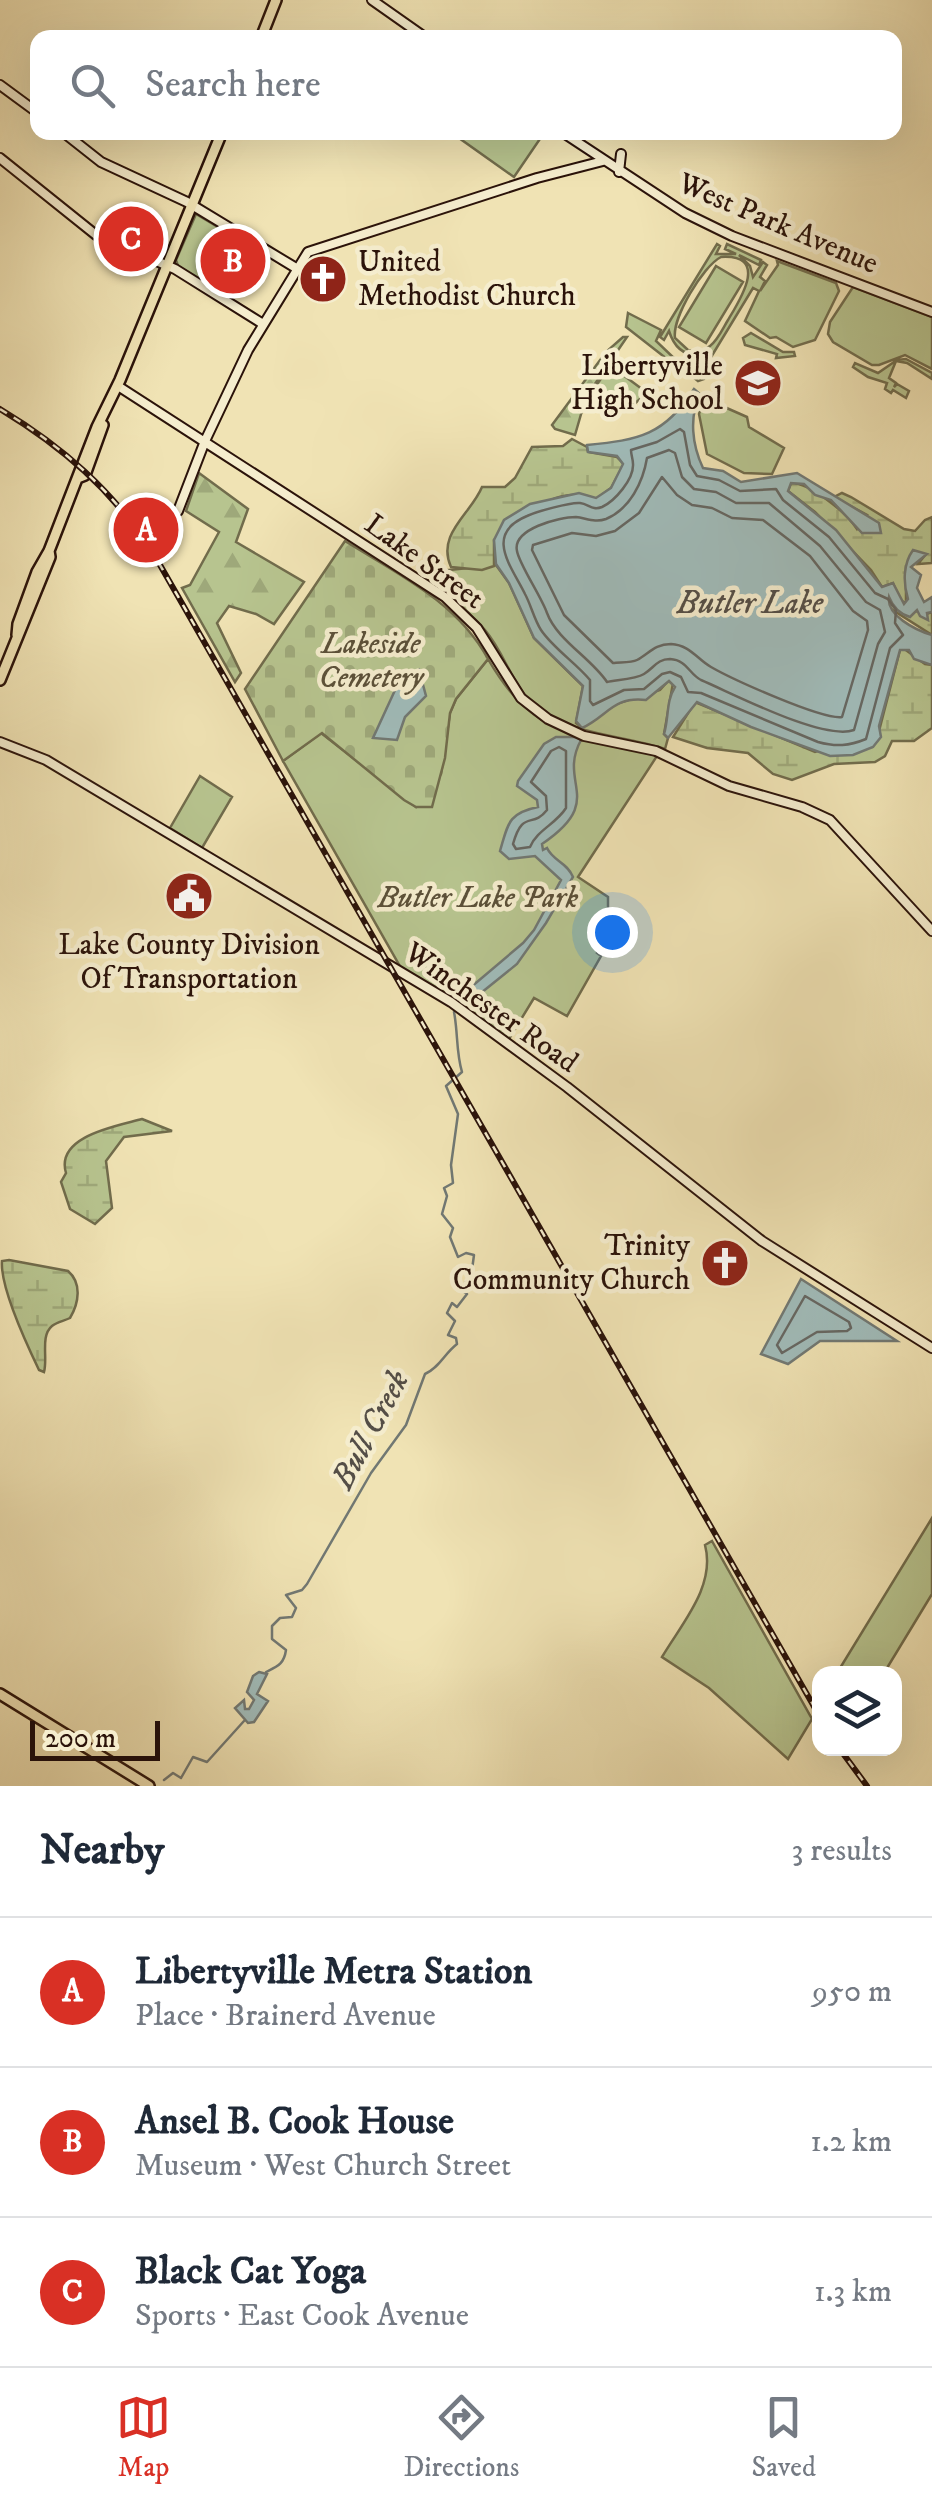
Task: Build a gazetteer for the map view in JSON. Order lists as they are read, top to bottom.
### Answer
{
  "streets": {
    "street": ["West Park Avenue", "Lake Street", "Winchester Road"]
  },
  "water": ["Butler Lake", "Bull Creek"],
  "parks": ["Lakeside Cemetery", "Butler Lake Park"],
  "places": {
    "church": ["United Methodist Church", "Trinity Community Church"],
    "school or university": ["Libertyville High School"],
    "public building": ["Lake County Division Of Transportation"]
  },
  "scale_bar": "200 m",
  "page": {
    "search": "Search here",
    "pins": ["C", "B", "A"],
    "scale": "200 m",
    "heading": ["Nearby", "3 results"],
    "list": [
      {
        "mark": "A",
        "name": "Libertyville Metra Station",
        "note": "Place · Brainerd Avenue",
        "value": "950 m"
      },
      {
        "mark": "B",
        "name": "Ansel B. Cook House",
        "note": "Museum · West Church Street",
        "value": "1.2 km"
      },
      {
        "mark": "C",
        "name": "Black Cat Yoga",
        "note": "Sports · East Cook Avenue",
        "value": "1.3 km"
      }
    ],
    "nav": ["Map", "Directions", "Saved"]
  }
}
